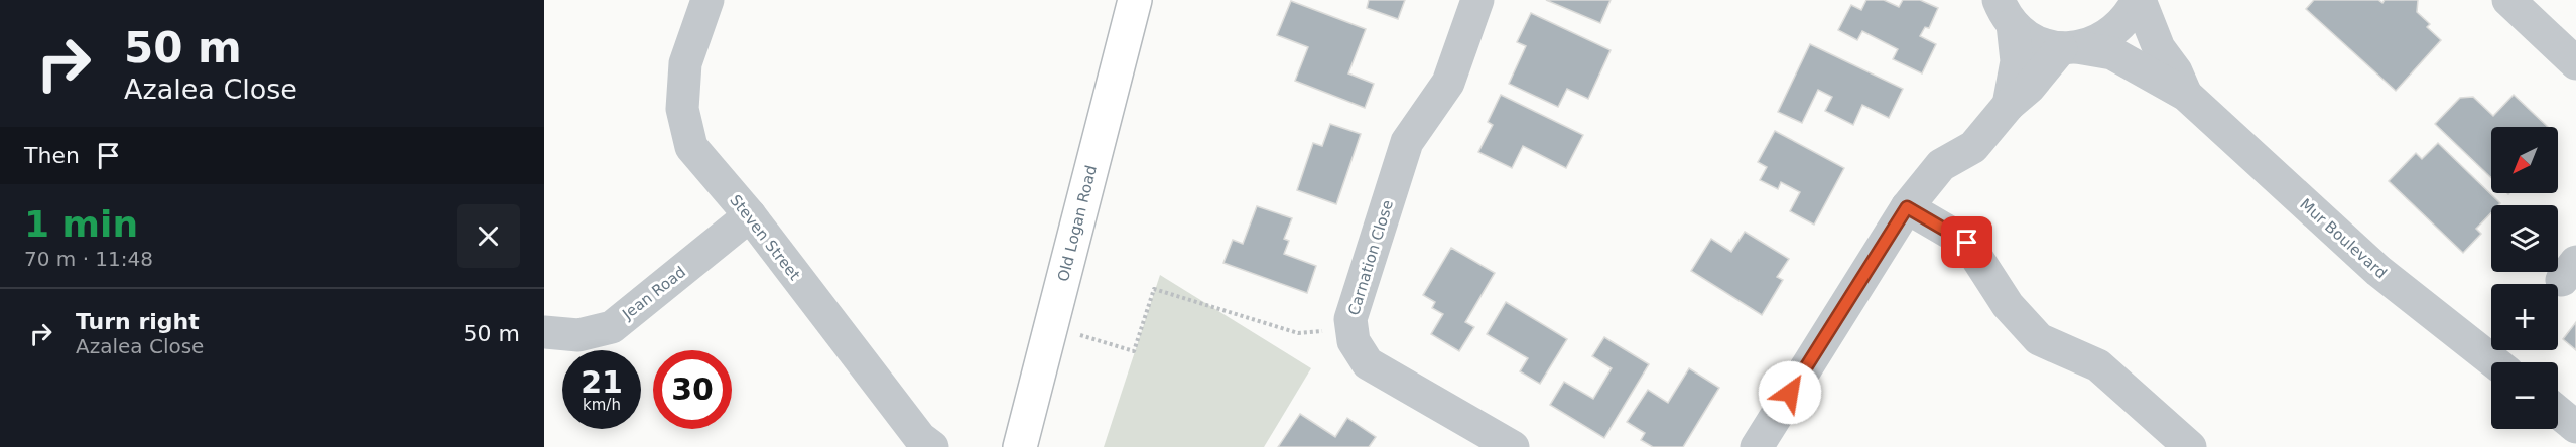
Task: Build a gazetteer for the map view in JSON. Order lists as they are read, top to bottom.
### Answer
{
  "streets": {
    "main road": ["Old Logan Road"],
    "street": [
      "Steven Street",
      "Mur Boulevard",
      "Carnation Close",
      "Jean Road"
    ]
  },
  "crossings": [
    ["Steven Street", "Jean Road"]
  ],
  "north": "bottom left",
  "page": {
    "turn": ["50 m", "Azalea Close"],
    "then": "Then",
    "map_buttons": ["+", "−"],
    "heading": ["1 min", "70 m · 11:48"],
    "list": [
      {
        "name": "Turn right",
        "note": "Azalea Close",
        "value": "50 m"
      }
    ],
    "speed": "21 km/h",
    "limit": "30"
  }
}
